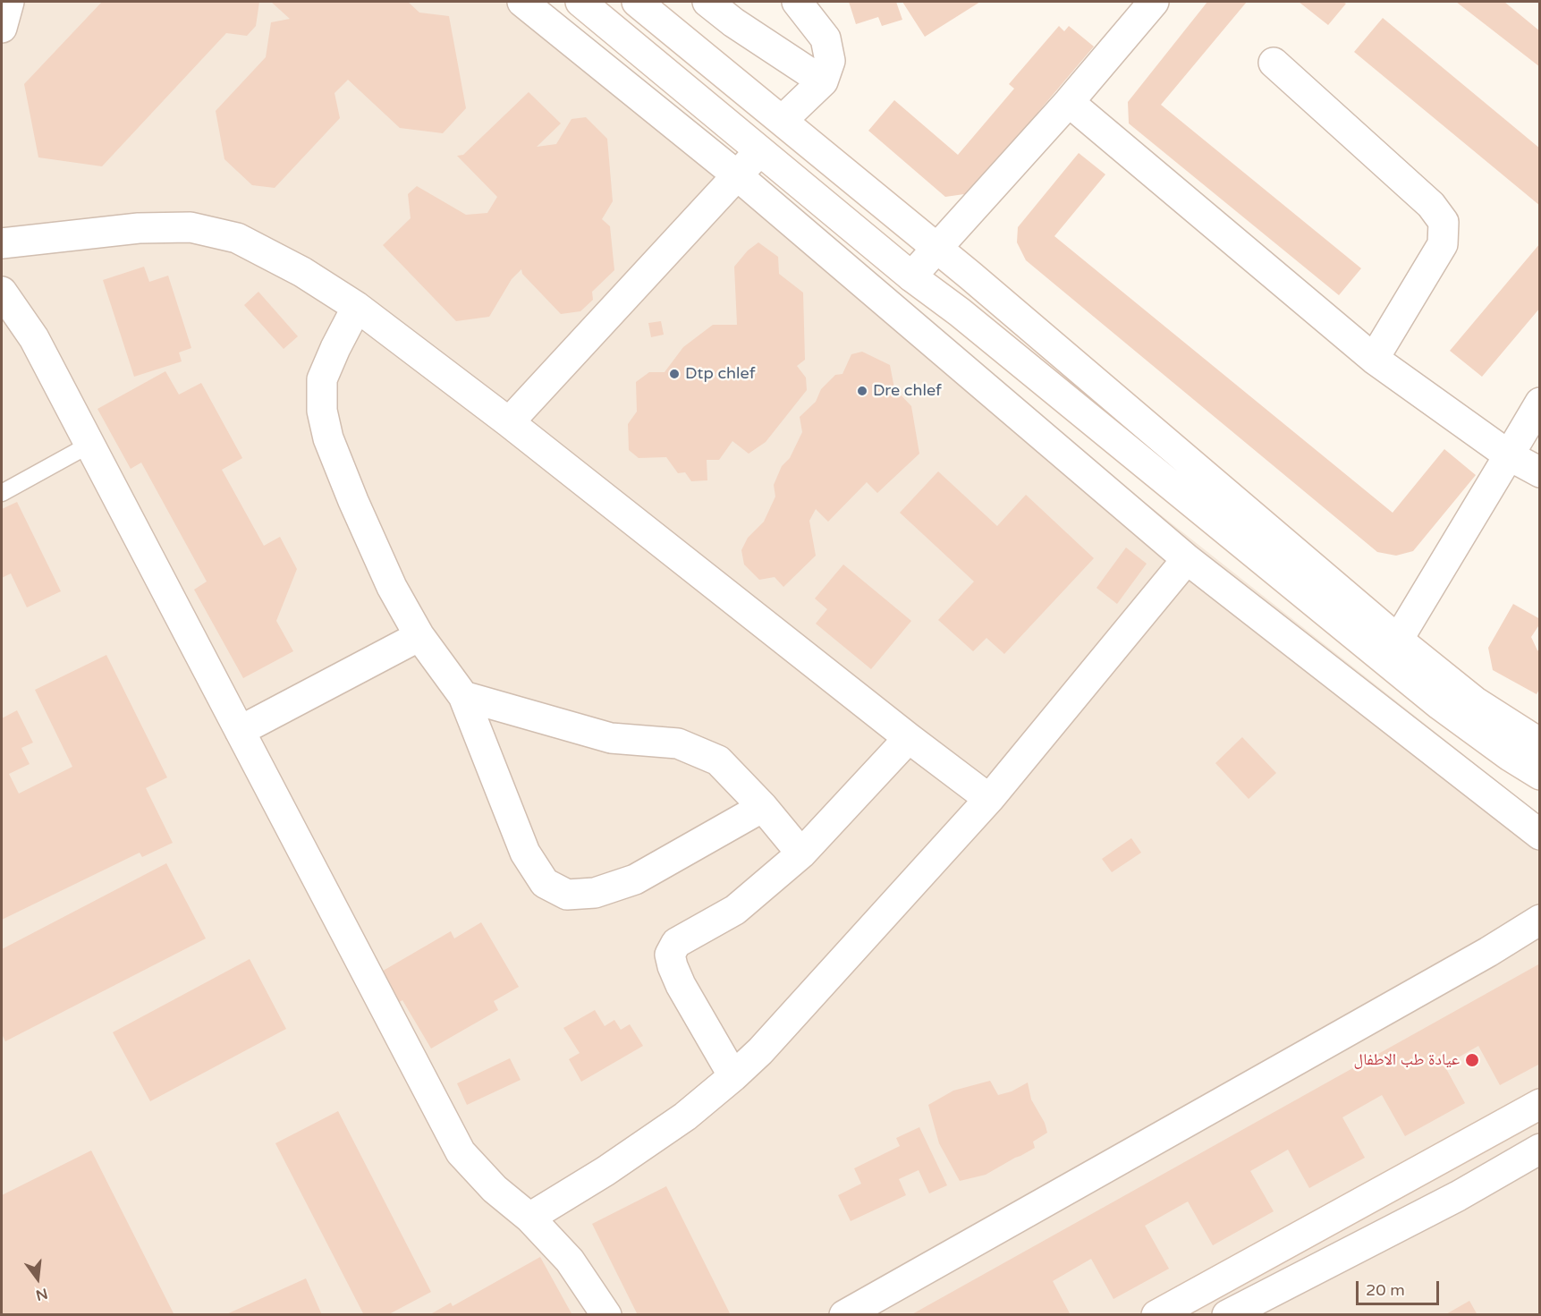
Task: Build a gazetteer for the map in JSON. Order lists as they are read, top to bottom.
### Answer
{
  "places": ["Dtp chlef", "Dre chlef", "عيادة طب الاطفال"],
  "scale_bar": "20 m",
  "north": "bottom"
}
